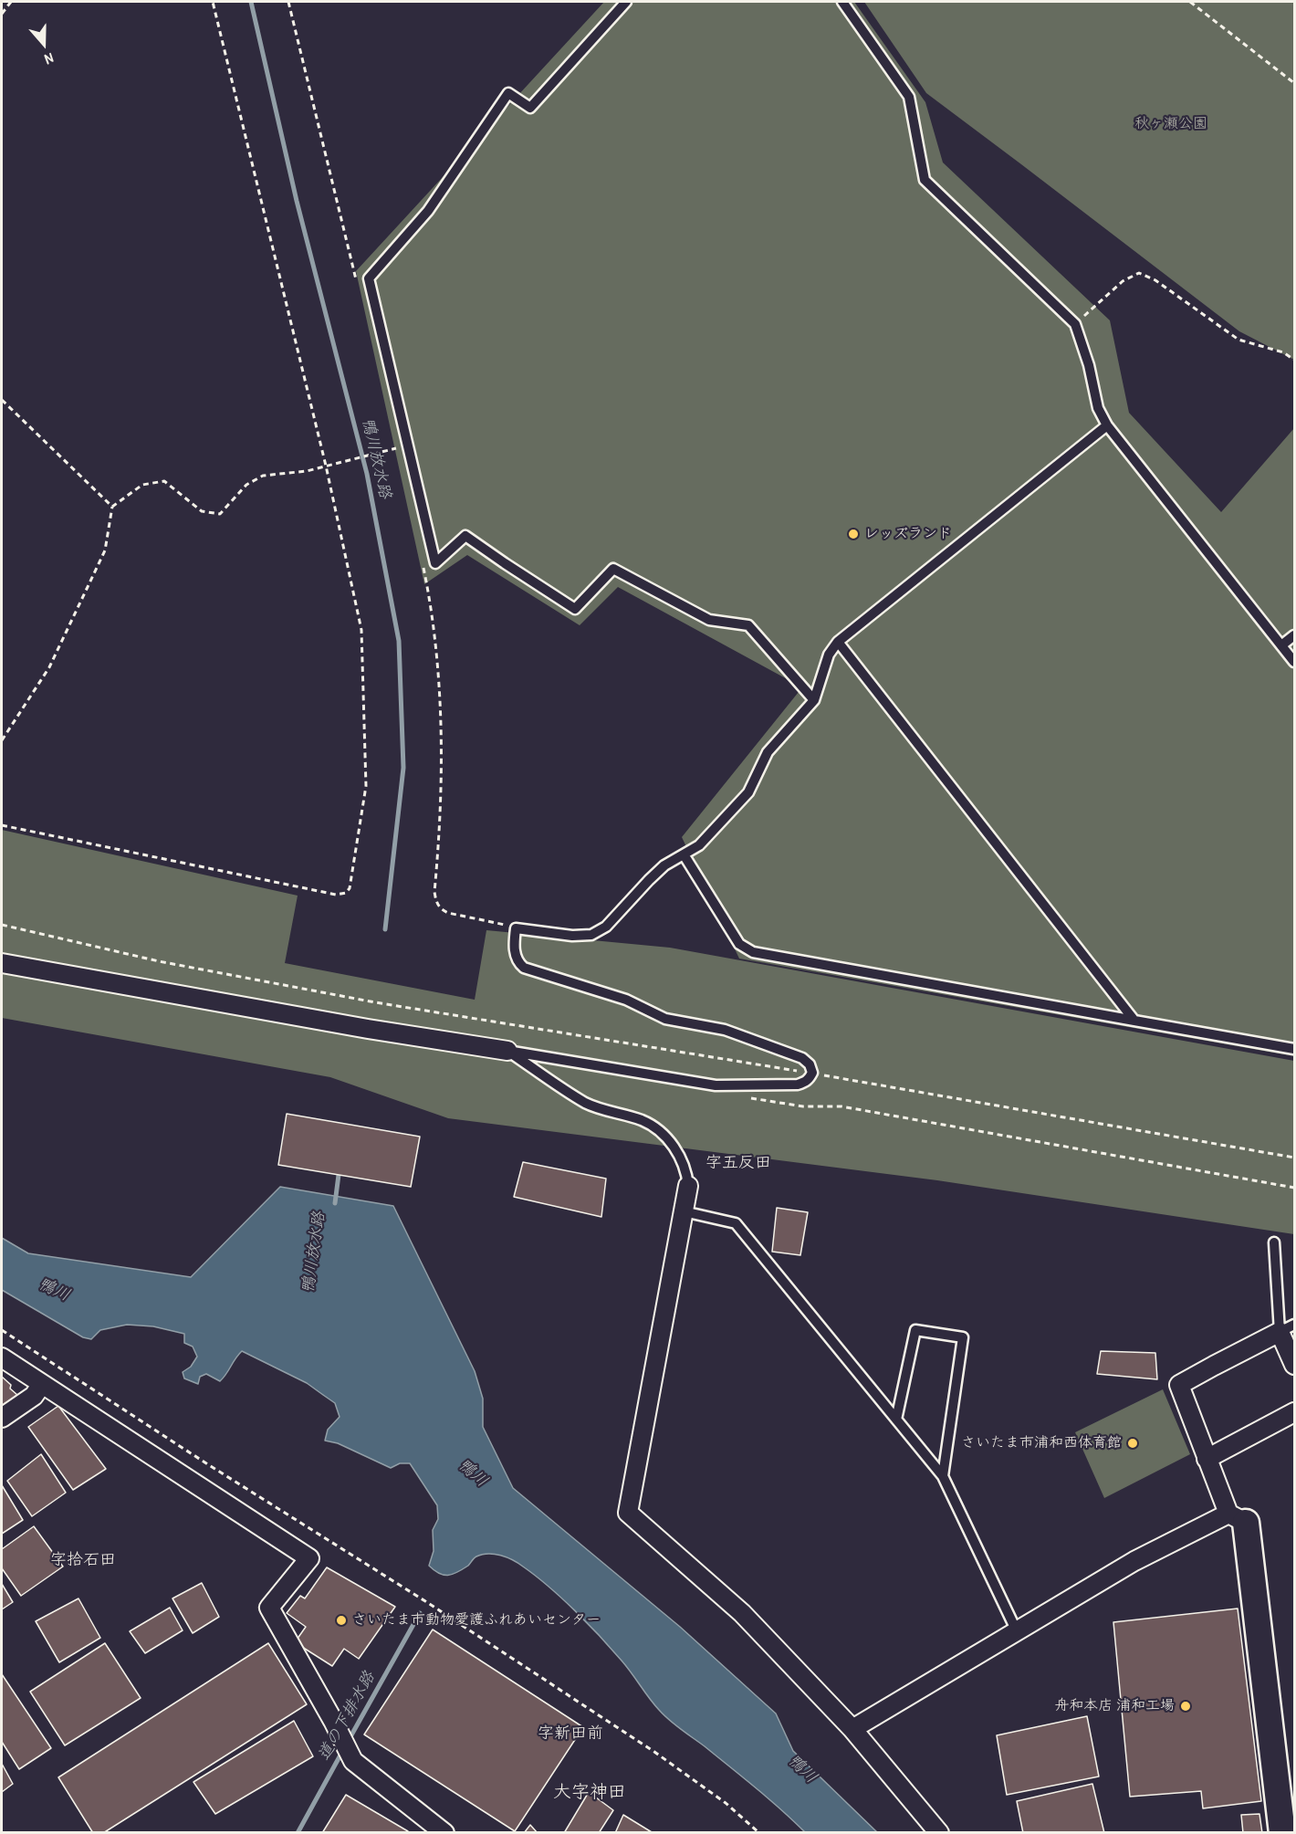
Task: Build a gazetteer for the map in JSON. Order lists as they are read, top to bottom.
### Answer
{
  "districts": [
    "字五反田",
    "字拾石田",
    "字新田前",
    "大字神田"
  ],
  "water": ["鴨川放水路", "鴨川", "道の下排水路"],
  "parks": ["秋ヶ瀬公園"],
  "places": [
    "レッズランド",
    "さいたま市浦和西体育館",
    "さいたま市動物愛護ふれあいセンター",
    "舟和本店 浦和工場"
  ],
  "north": "bottom"
}
